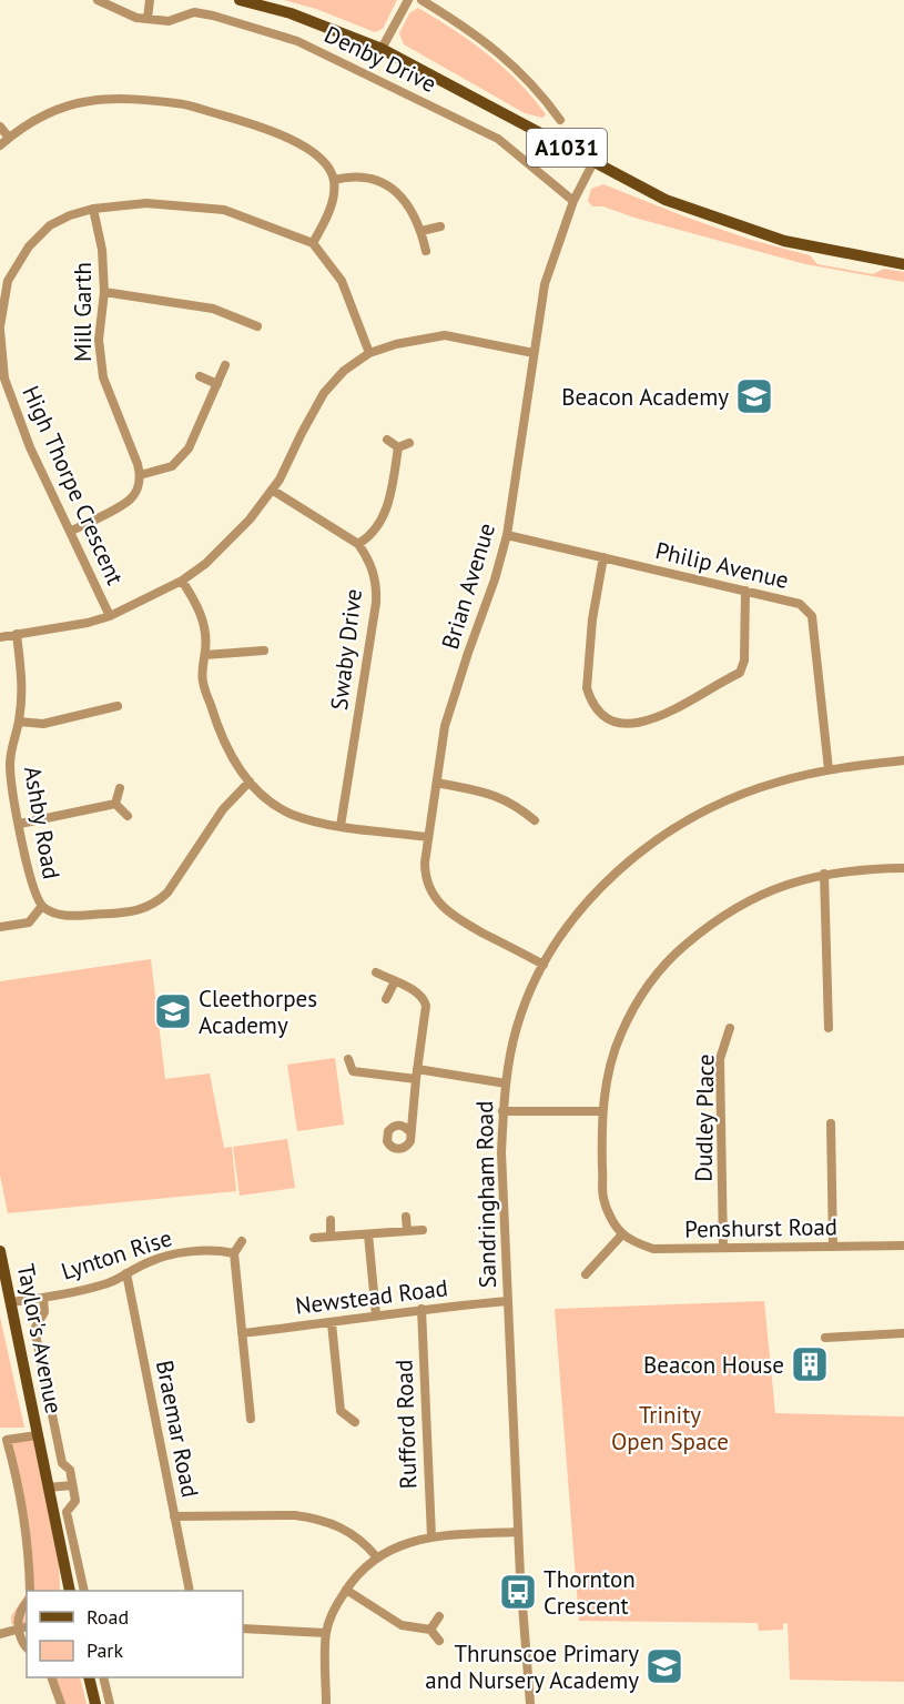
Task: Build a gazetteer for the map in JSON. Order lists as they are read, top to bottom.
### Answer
{
  "streets": {
    "main road": ["A1031", "Taylor's Avenue"],
    "street": [
      "Denby Drive",
      "Mill Garth",
      "High Thorpe Crescent",
      "Philip Avenue",
      "Brian Avenue",
      "Swaby Drive",
      "Ashby Road",
      "Dudley Place",
      "Sandringham Road",
      "Penshurst Road",
      "Lynton Rise",
      "Newstead Road",
      "Rufford Road",
      "Braemar Road"
    ]
  },
  "crossings": [
    ["Denby Drive", "Brian Avenue"],
    ["A1031", "Brian Avenue"],
    ["Mill Garth", "High Thorpe Crescent"],
    ["Philip Avenue", "Brian Avenue"],
    ["Philip Avenue", "Sandringham Road"],
    ["Brian Avenue", "Sandringham Road"],
    ["Dudley Place", "Penshurst Road"],
    ["Sandringham Road", "Newstead Road"],
    ["Lynton Rise", "Taylor's Avenue"],
    ["Lynton Rise", "Braemar Road"],
    ["Newstead Road", "Rufford Road"]
  ],
  "parks": ["Trinity Open Space"],
  "places": {
    "school or university": ["Beacon Academy", "Cleethorpes Academy", "Thrunscoe Primary and Nursery Academy"],
    "building": ["Beacon House"],
    "bus stop": ["Thornton Crescent"]
  },
  "legend": ["Road", "Park"]
}
